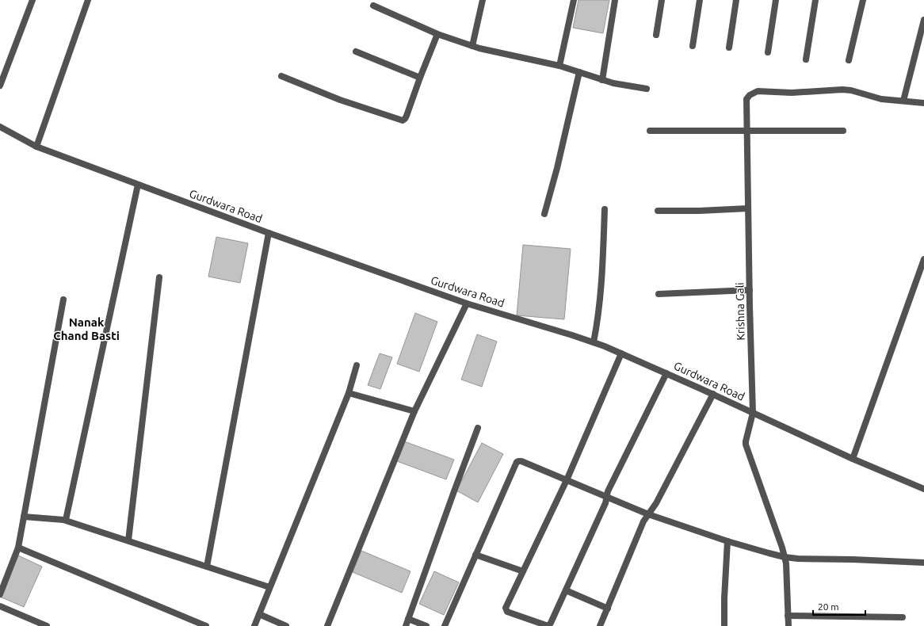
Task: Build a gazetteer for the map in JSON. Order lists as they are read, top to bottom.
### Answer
{
  "streets": {
    "street": ["Gurdwara Road", "Krishna Gali"]
  },
  "crossings": [
    ["Gurdwara Road", "Krishna Gali"]
  ],
  "districts": ["Nanak Chand Basti"],
  "scale_bar": "20 m"
}
